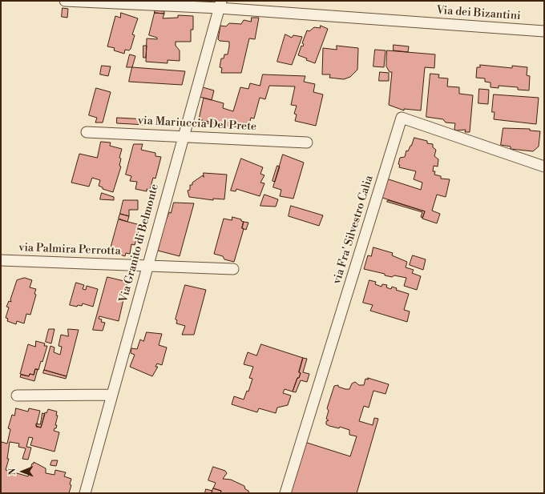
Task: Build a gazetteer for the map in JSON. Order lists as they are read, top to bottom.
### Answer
{
  "streets": {
    "street": [
      "Via dei Bizantini",
      "via Mariuccia Del Prete",
      "via Fra' Silvestro Calia",
      "Via Granito di Belmonte",
      "via Palmira Perrotta"
    ]
  },
  "crossings": [
    ["Via dei Bizantini", "Via Granito di Belmonte"],
    ["via Mariuccia Del Prete", "Via Granito di Belmonte"],
    ["Via Granito di Belmonte", "via Palmira Perrotta"]
  ],
  "north": "left"
}
